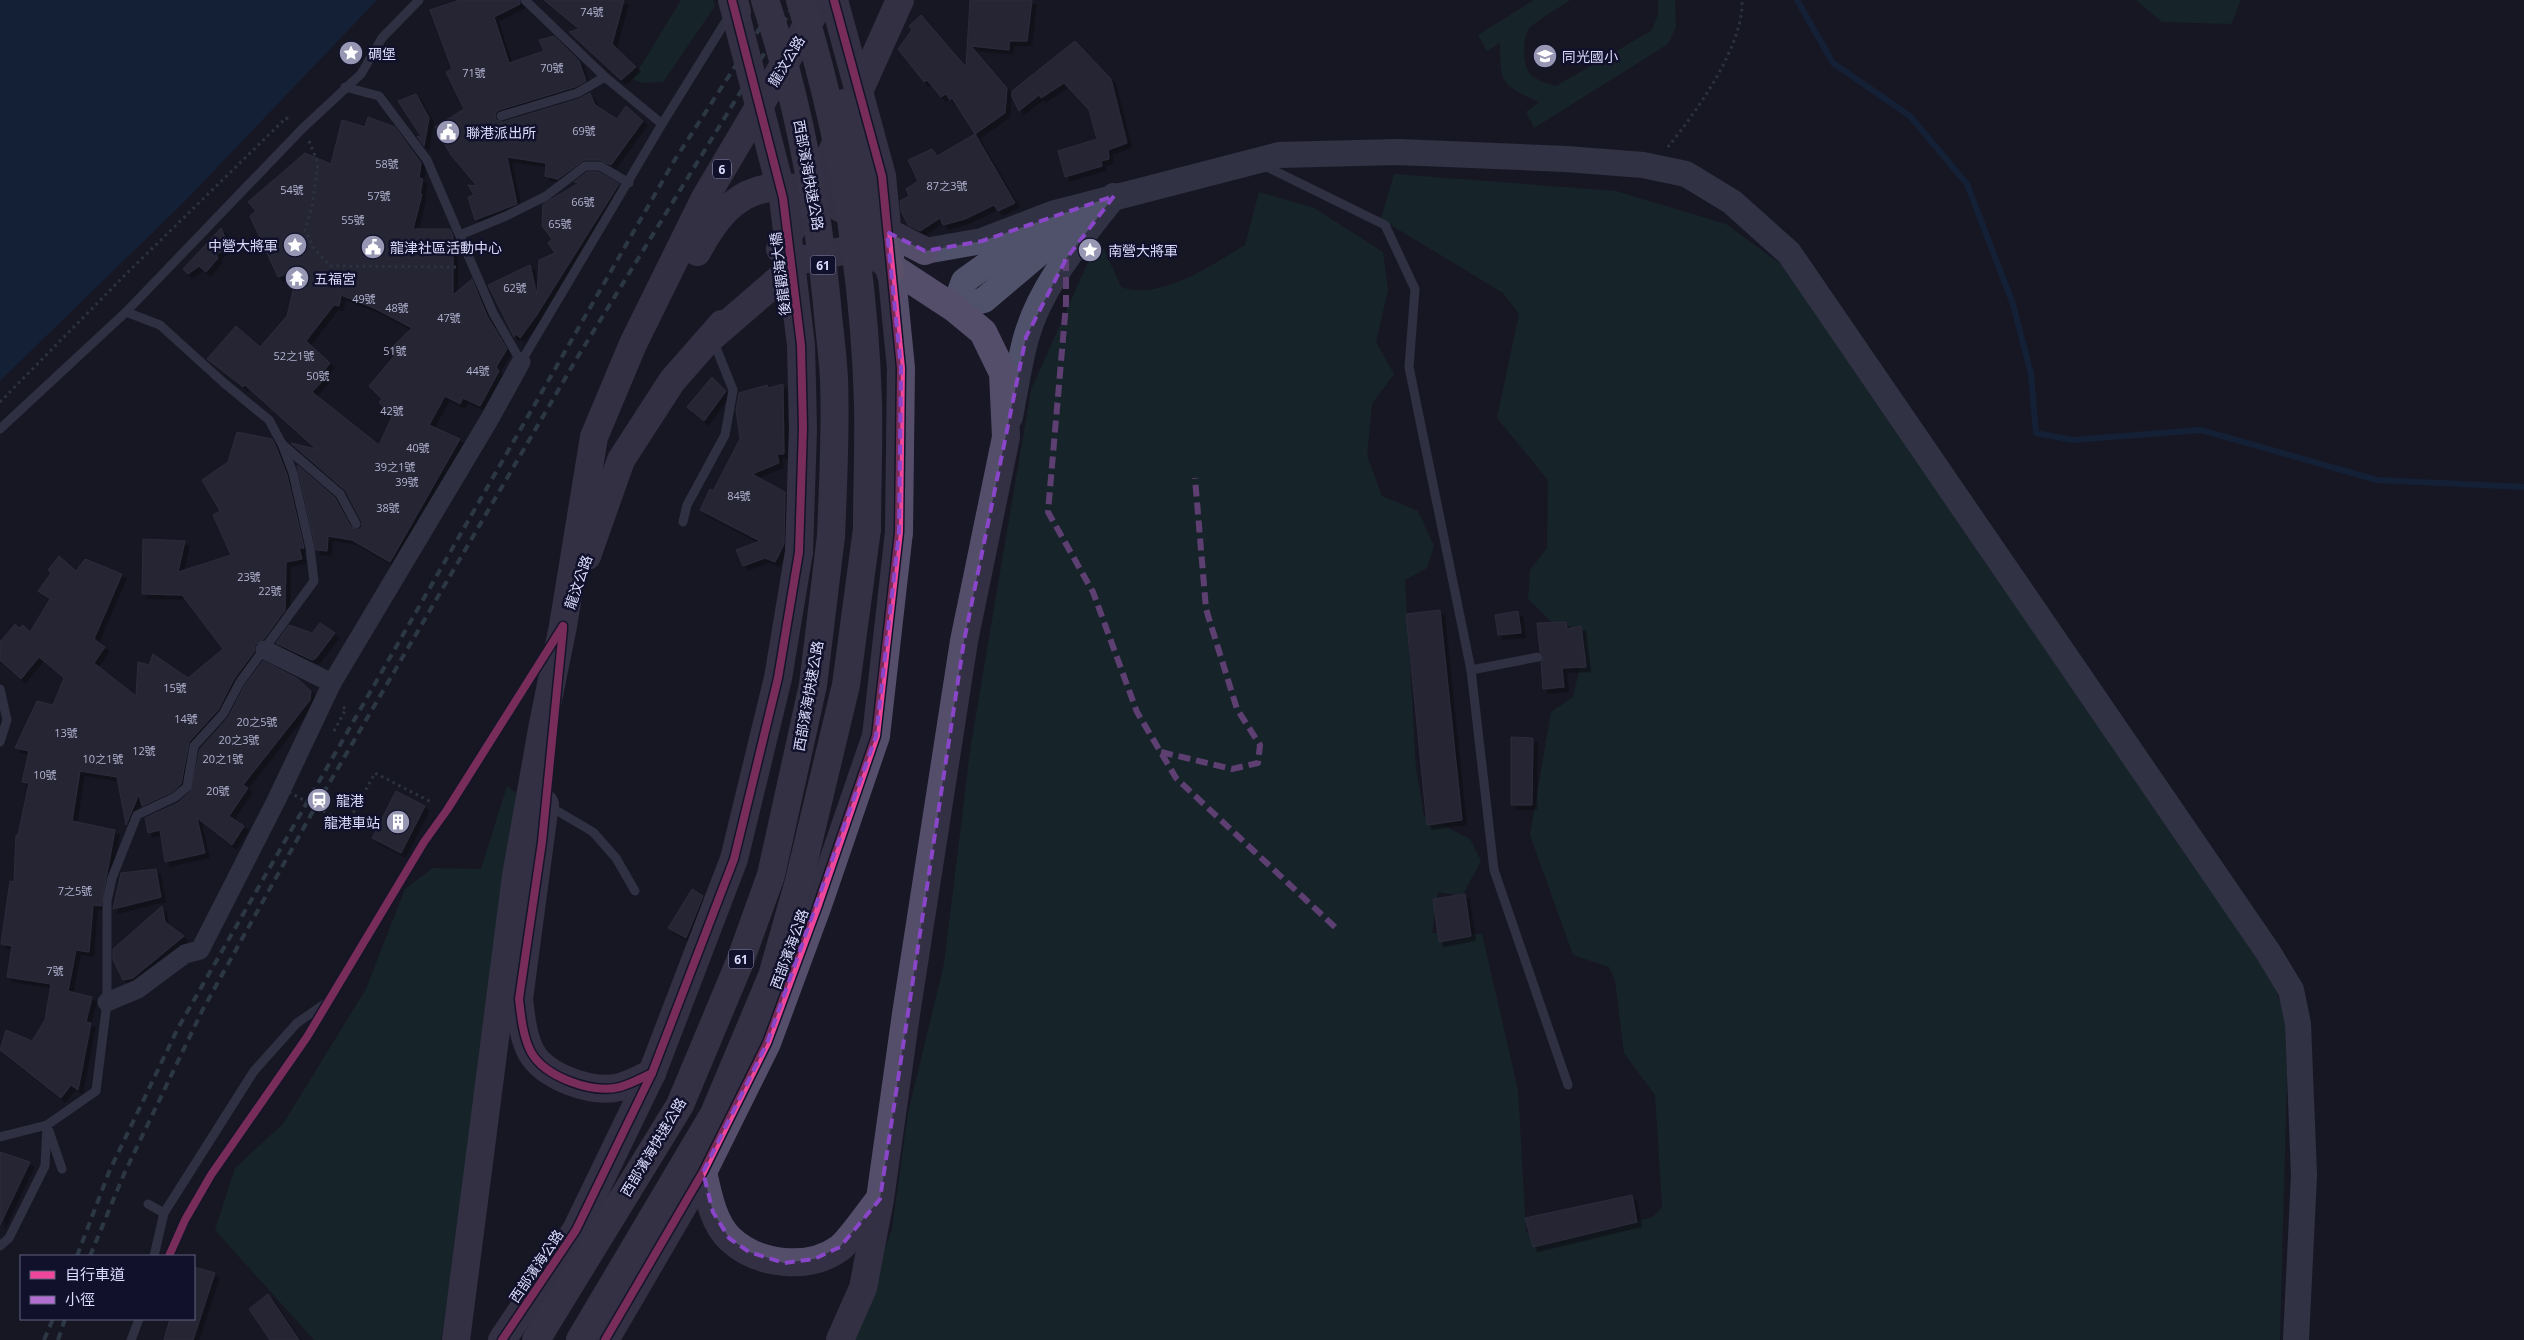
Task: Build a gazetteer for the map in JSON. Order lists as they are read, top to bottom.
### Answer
{
  "streets": {
    "highway": ["西部濱海快速公路", "61"],
    "main road": [
      "龍汶公路",
      "6",
      "後龍觀海大橋",
      "西部濱海公路"
    ]
  },
  "crossings": [
    ["後龍觀海大橋", "西部濱海公路"]
  ],
  "places": {
    "place": ["碉堡", "中營大將軍", "南營大將軍"],
    "school or university": ["同光國小"],
    "public building": ["聯港派出所", "龍津社區活動中心"],
    "temple": ["五福宮"],
    "station": ["龍港"],
    "building": ["龍港車站"]
  },
  "house_numbers": [
    "74號",
    "70號",
    "71號",
    "69號",
    "58號",
    "87之3號",
    "54號",
    "57號",
    "66號",
    "55號",
    "65號",
    "62號",
    "49號",
    "48號",
    "47號",
    "51號",
    "52之1號",
    "44號",
    "50號",
    "42號",
    "40號",
    "39之1號",
    "39號",
    "84號",
    "38號",
    "23號",
    "22號",
    "15號",
    "14號",
    "20之5號",
    "13號",
    "20之3號",
    "12號",
    "10之1號",
    "20之1號",
    "10號",
    "20號",
    "7之5號",
    "7號"
  ],
  "legend": ["自行車道", "小徑"]
}
